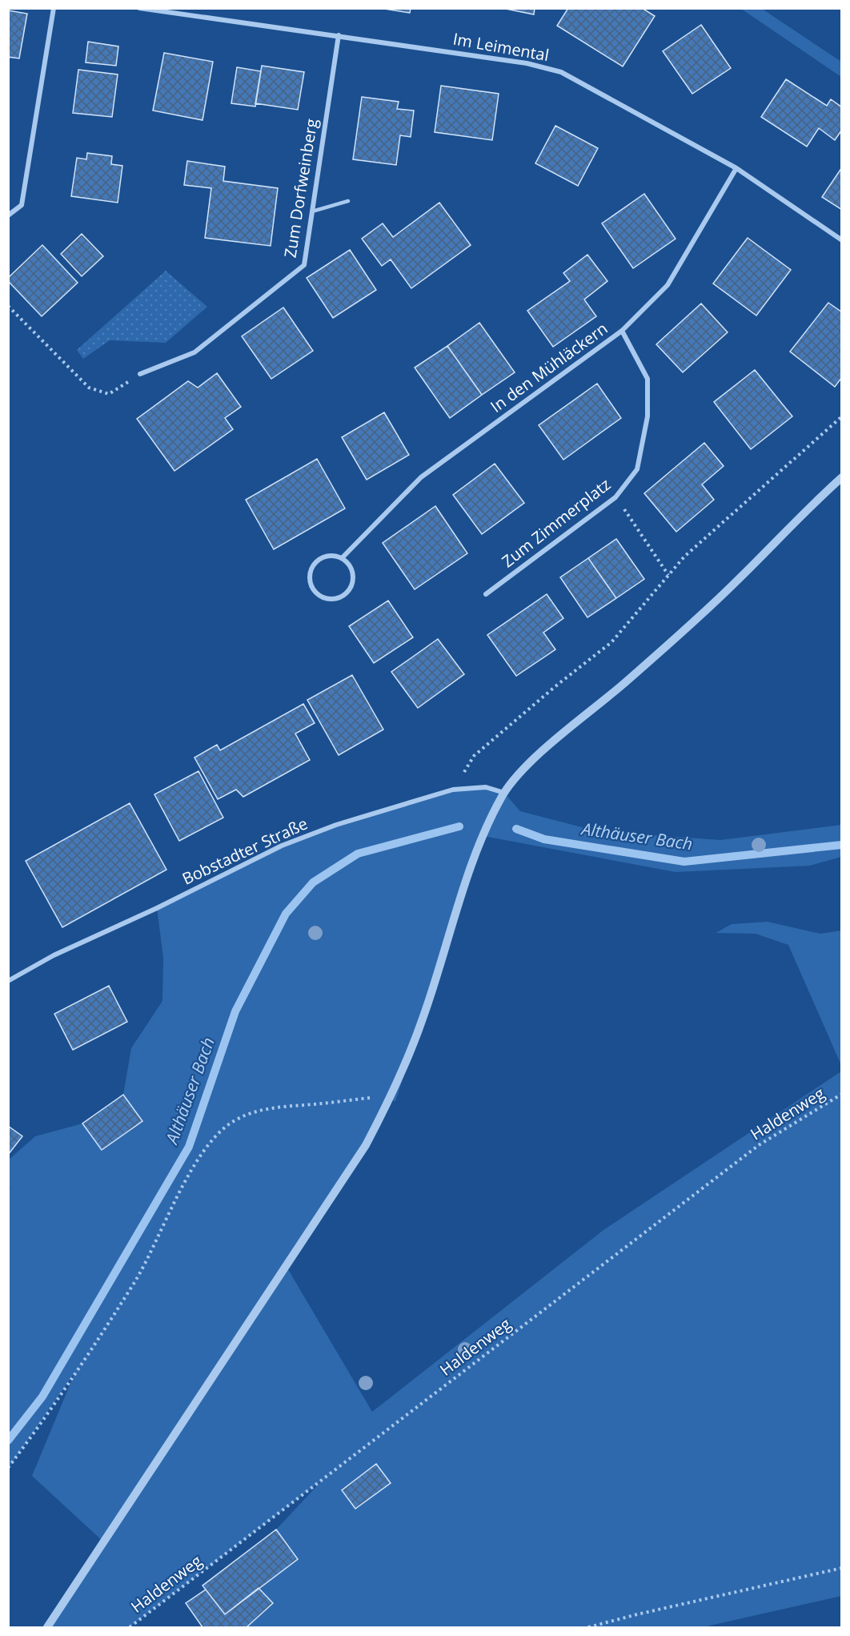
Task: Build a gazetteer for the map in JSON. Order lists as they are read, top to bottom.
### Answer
{
  "streets": {
    "street": [
      "Im Leimental",
      "Zum Dorfweinberg",
      "In den Mühläckern",
      "Zum Zimmerplatz",
      "Bobstadter Straße"
    ],
    "path": ["Haldenweg"]
  },
  "crossings": [
    ["Im Leimental", "Zum Dorfweinberg"],
    ["Im Leimental", "In den Mühläckern"],
    ["In den Mühläckern", "Zum Zimmerplatz"]
  ],
  "water": ["Althäuser Bach"]
}
